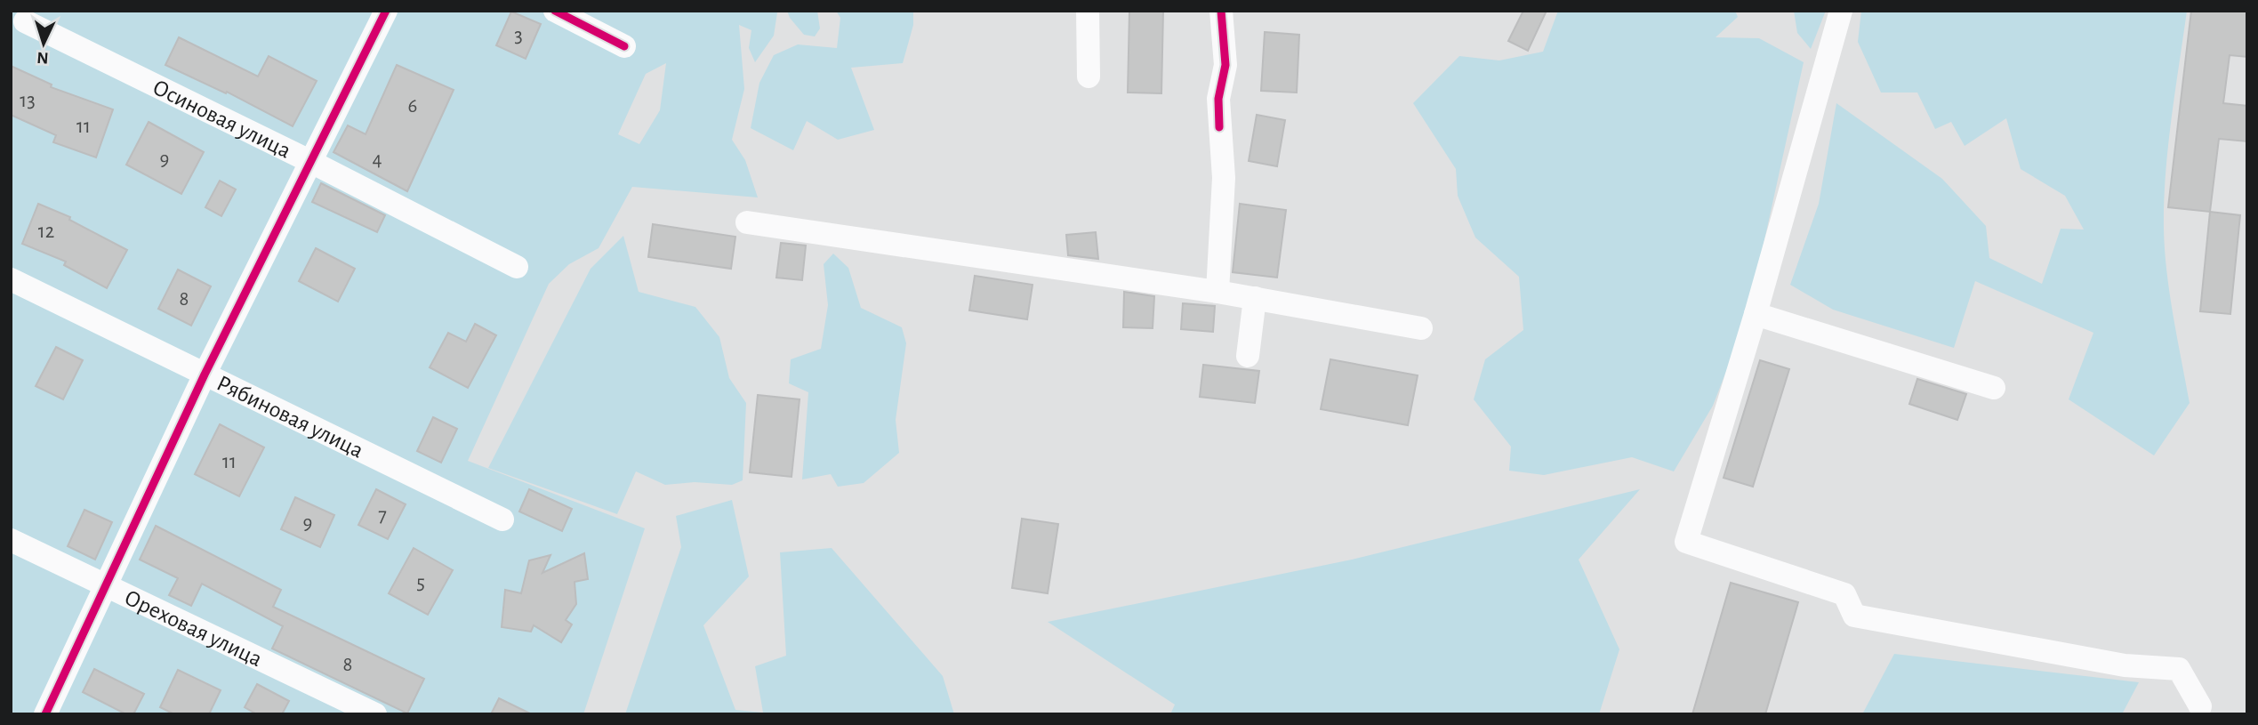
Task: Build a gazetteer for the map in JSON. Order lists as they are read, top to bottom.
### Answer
{
  "streets": {
    "street": ["Осиновая улица", "Рябиновая улица", "Ореховая улица"]
  },
  "house_numbers": [
    "3",
    "13",
    "6",
    "11",
    "9",
    "4",
    "12",
    "8",
    "11",
    "7",
    "9",
    "5",
    "8"
  ],
  "north": "bottom"
}
